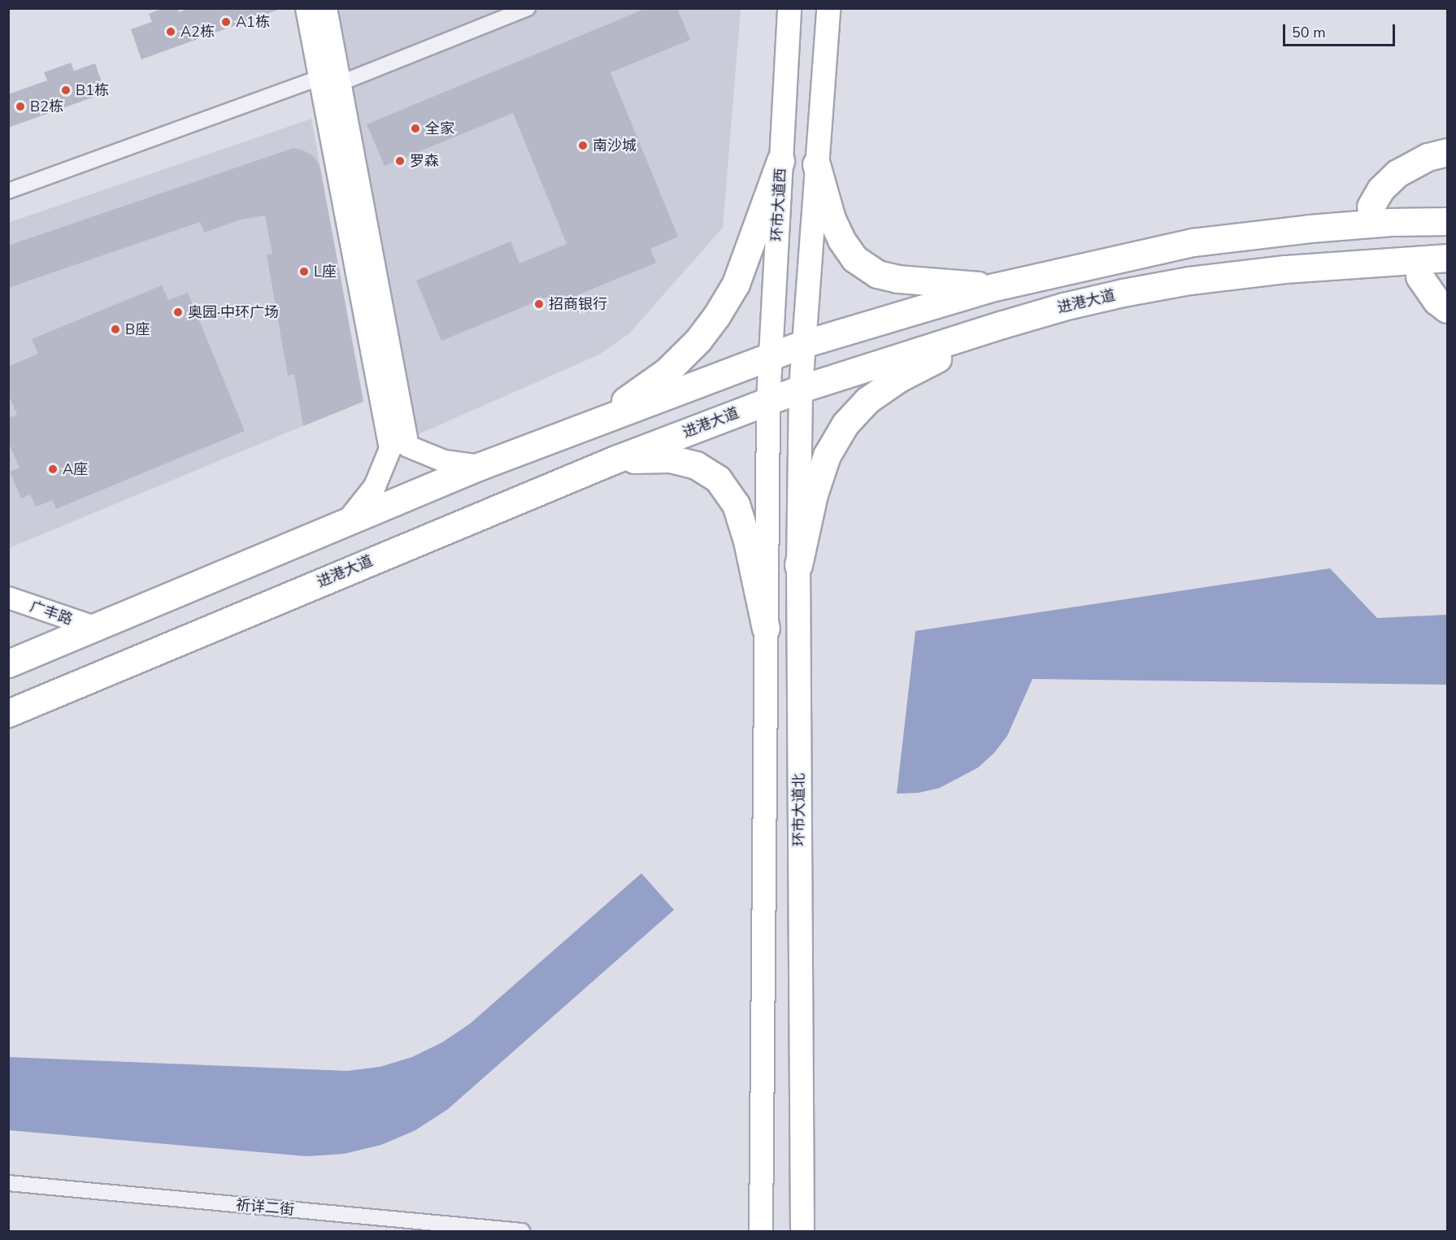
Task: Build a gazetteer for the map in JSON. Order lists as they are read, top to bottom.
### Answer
{
  "streets": {
    "highway": ["进港大道"],
    "main road": ["环市大道西", "环市大道北"],
    "street": ["广丰路", "祈详二街"]
  },
  "crossings": [
    ["环市大道西", "进港大道"],
    ["进港大道", "环市大道北"]
  ],
  "places": [
    "A1栋",
    "A2栋",
    "B1栋",
    "B2栋",
    "全家",
    "南沙城",
    "罗森",
    "L座",
    "招商银行",
    "奥园·中环广场",
    "B座",
    "A座"
  ],
  "scale_bar": "50 m"
}
